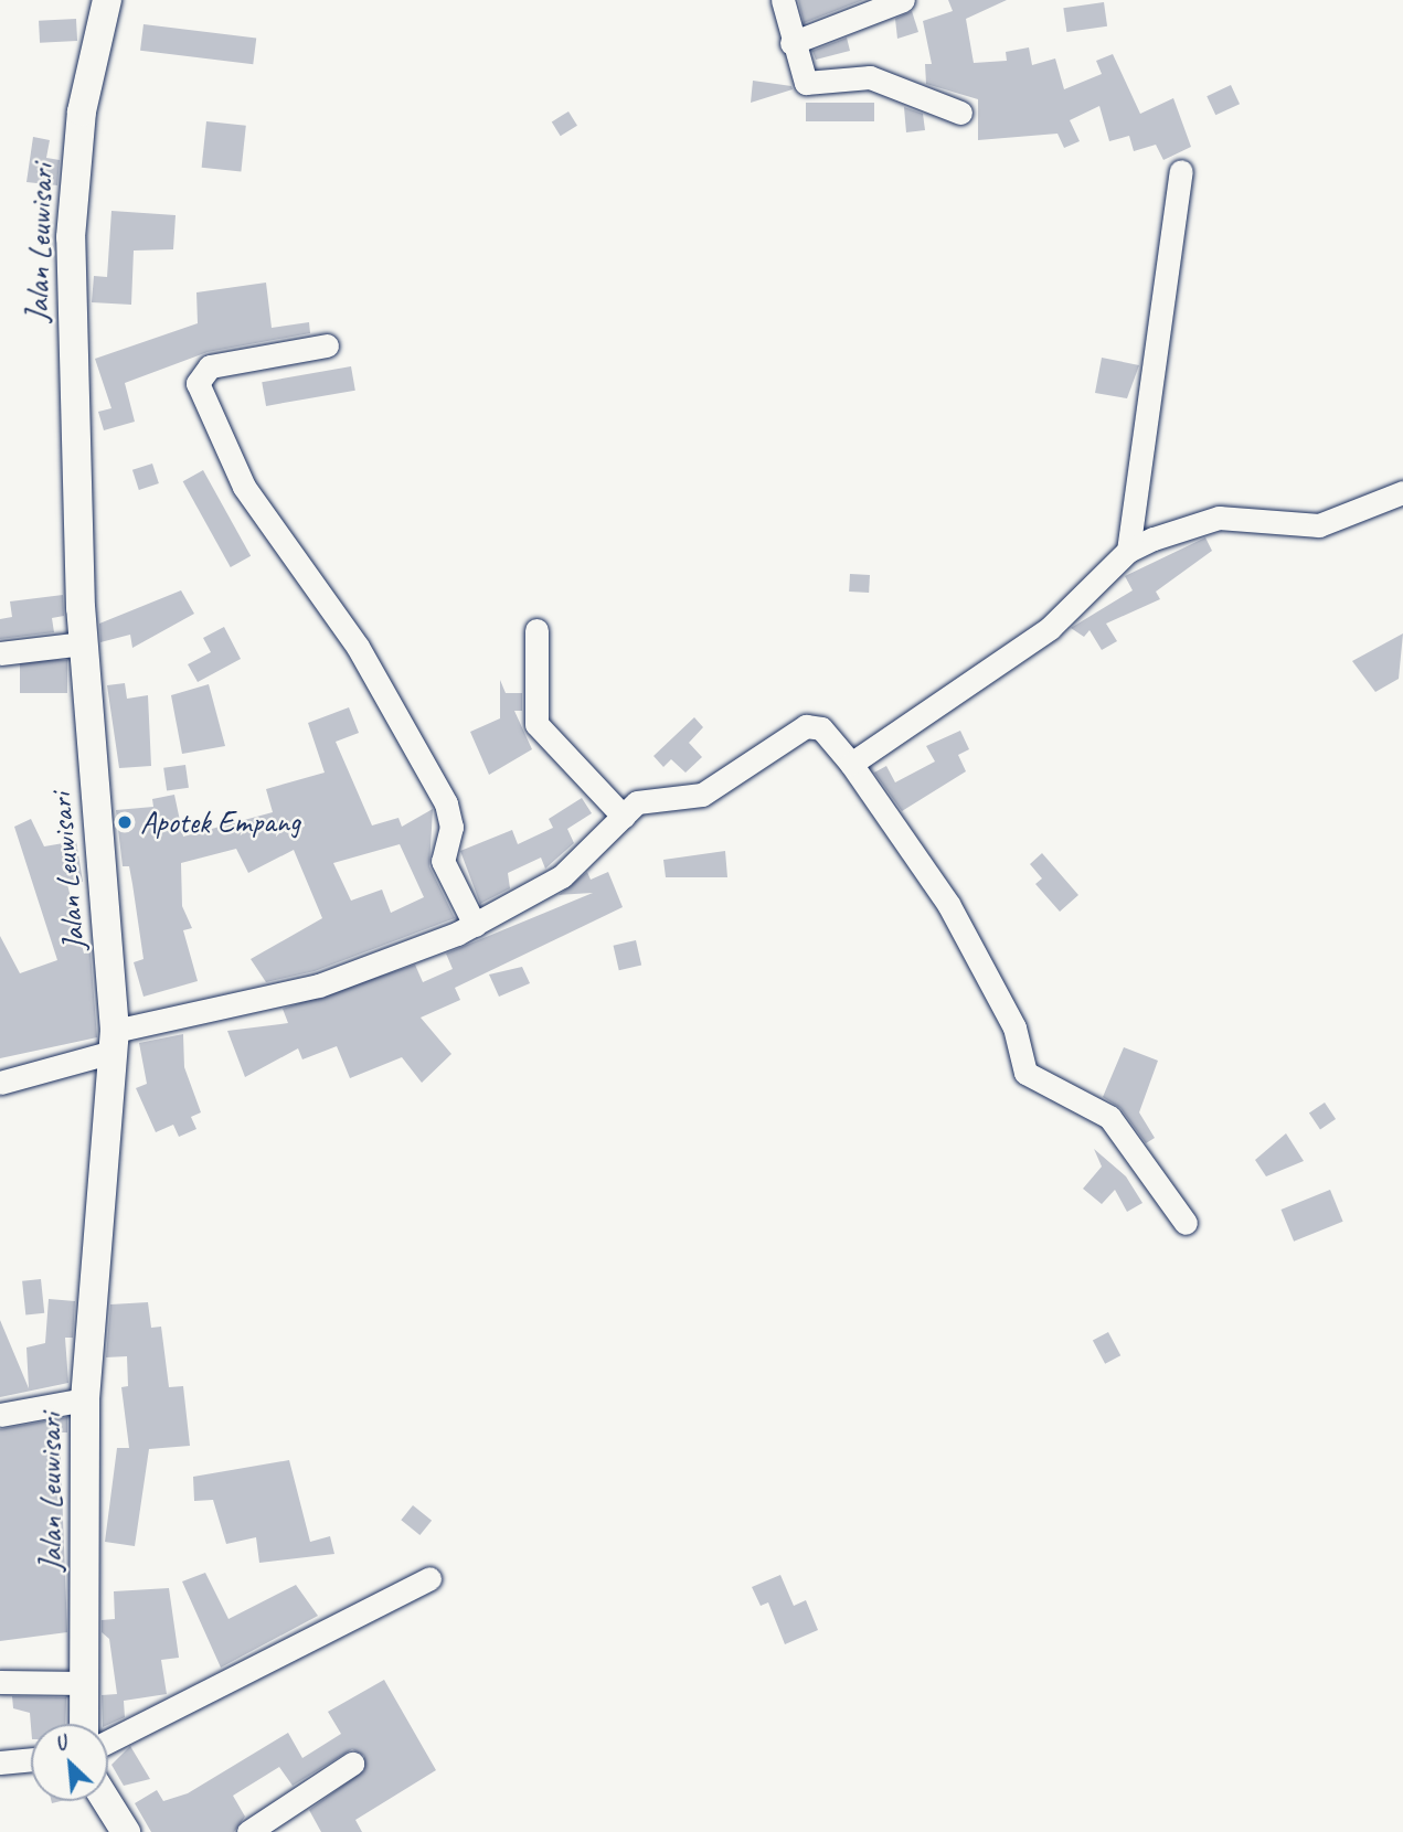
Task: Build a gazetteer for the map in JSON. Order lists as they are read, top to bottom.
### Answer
{
  "streets": {
    "main road": ["Jalan Leuwisari"]
  },
  "places": ["Apotek Empang"],
  "north": "top left"
}
